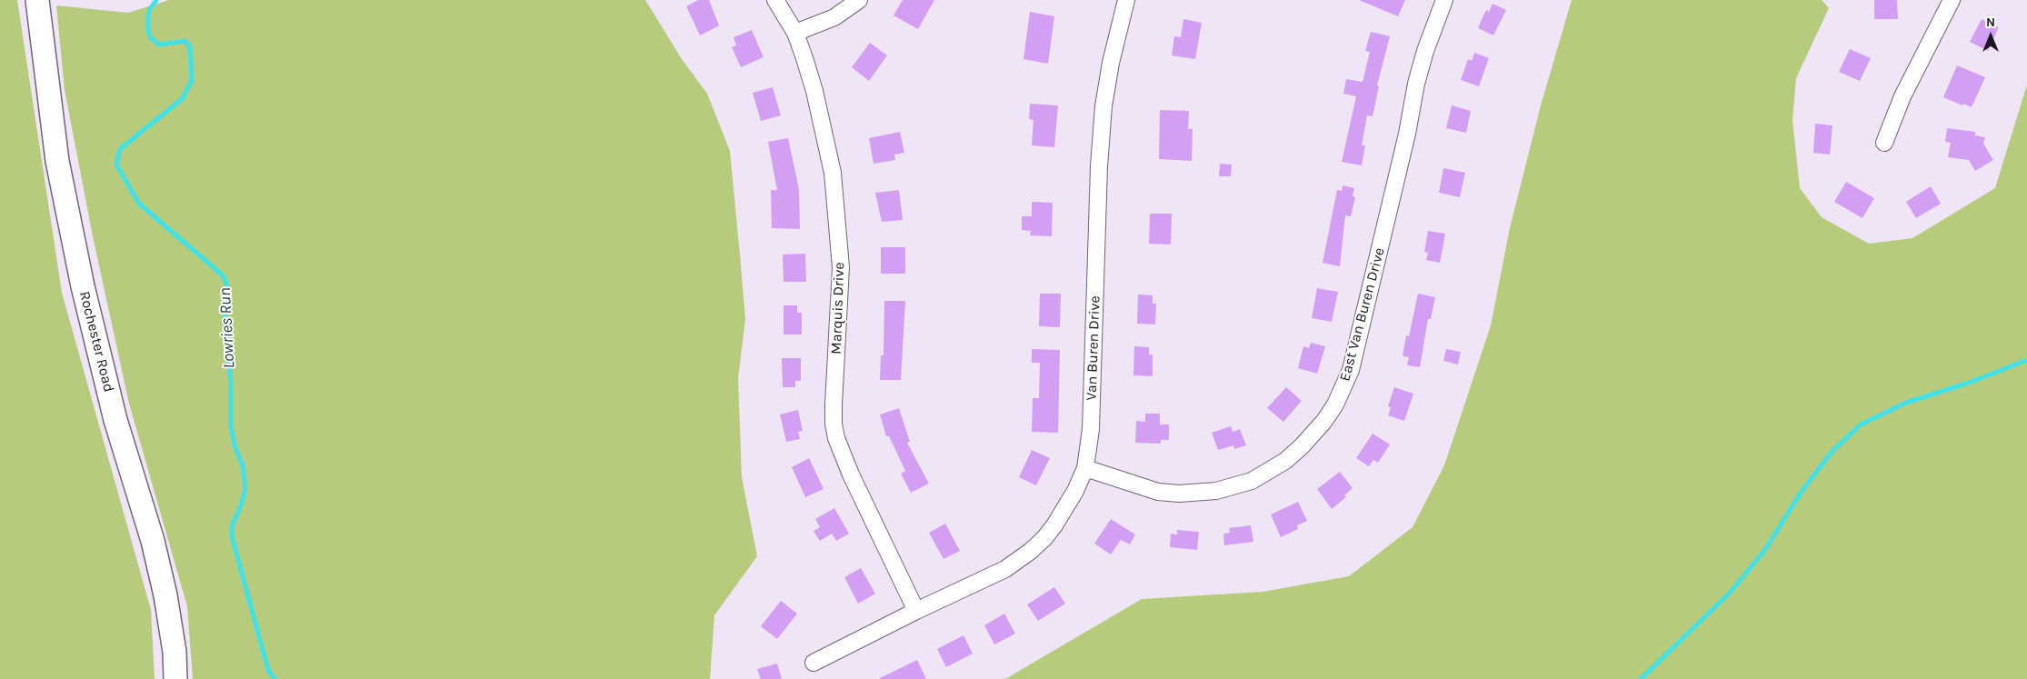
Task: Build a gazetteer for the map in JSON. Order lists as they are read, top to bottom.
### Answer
{
  "streets": {
    "street": [
      "Marquis Drive",
      "East Van Buren Drive",
      "Rochester Road",
      "Van Buren Drive"
    ]
  },
  "crossings": [
    ["Marquis Drive", "Van Buren Drive"],
    ["East Van Buren Drive", "Van Buren Drive"]
  ],
  "water": ["Lowries Run"],
  "north": "top"
}
